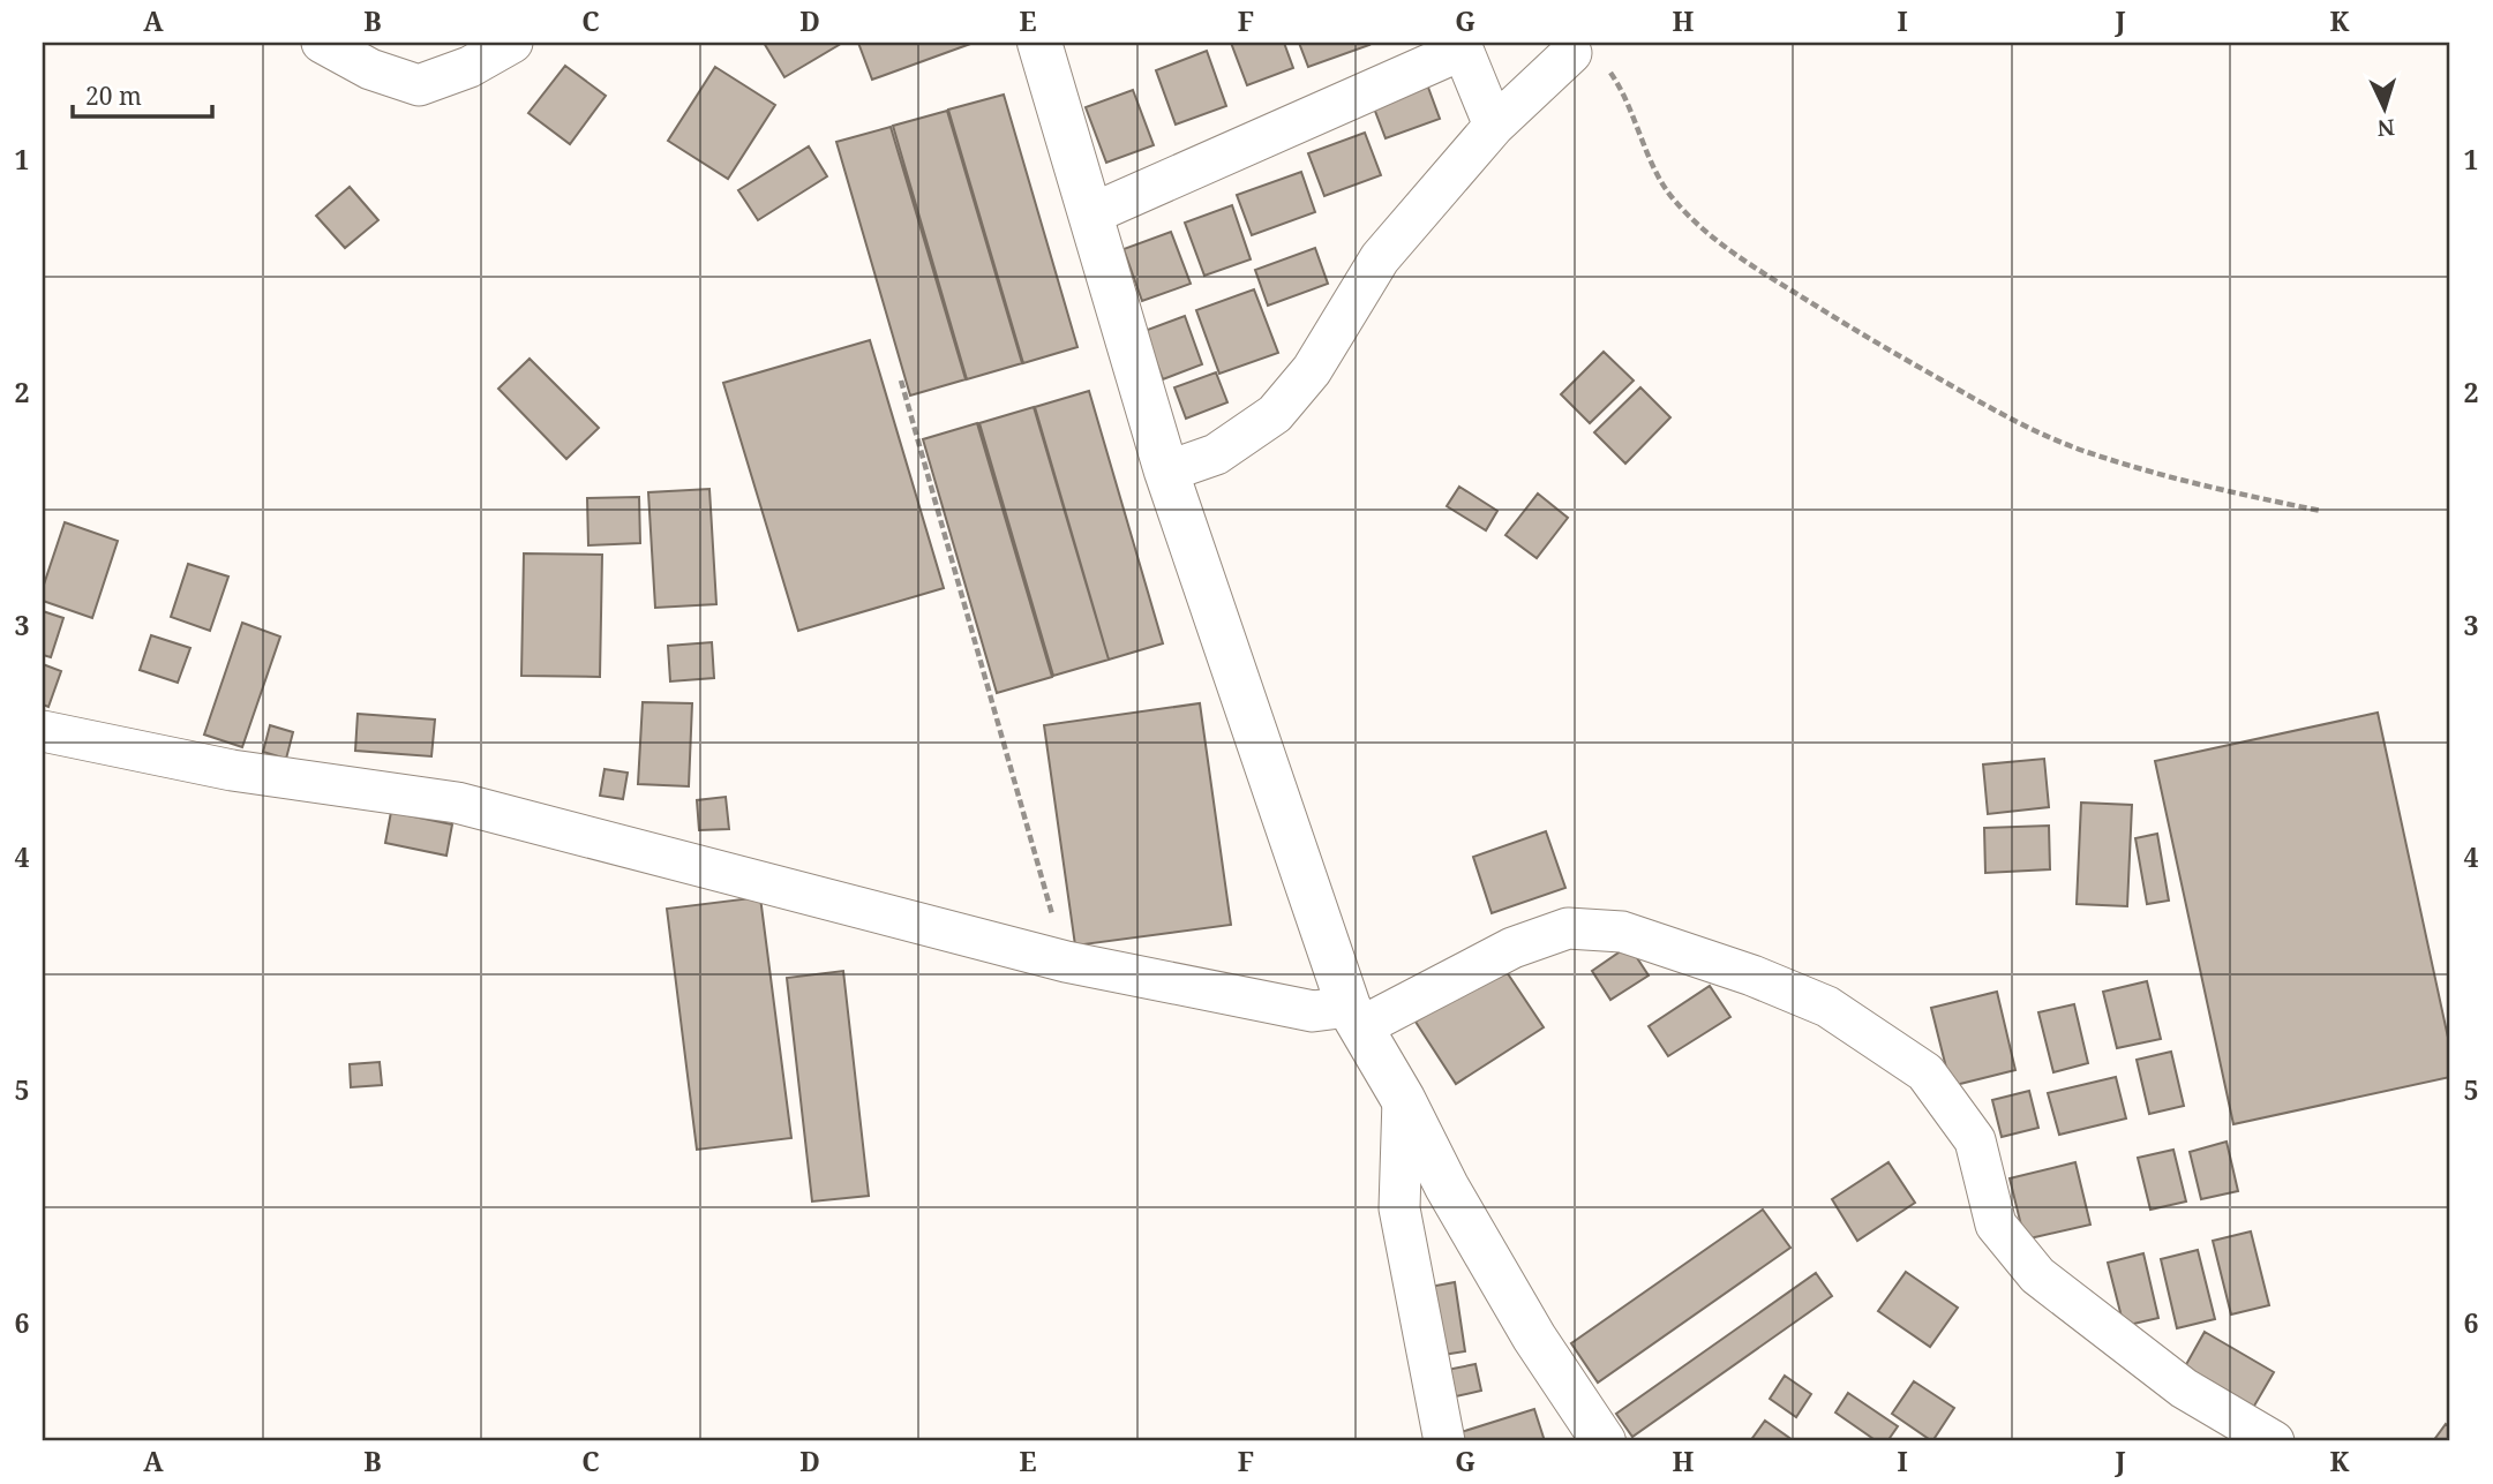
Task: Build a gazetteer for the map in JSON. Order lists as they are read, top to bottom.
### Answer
{
  "scale_bar": "20 m",
  "north": "bottom",
  "grid": {
    "columns": [
      "A",
      "B",
      "C",
      "D",
      "E",
      "F",
      "G",
      "H",
      "I",
      "J",
      "K"
    ],
    "rows": [
      "1",
      "2",
      "3",
      "4",
      "5",
      "6"
    ]
  }
}
